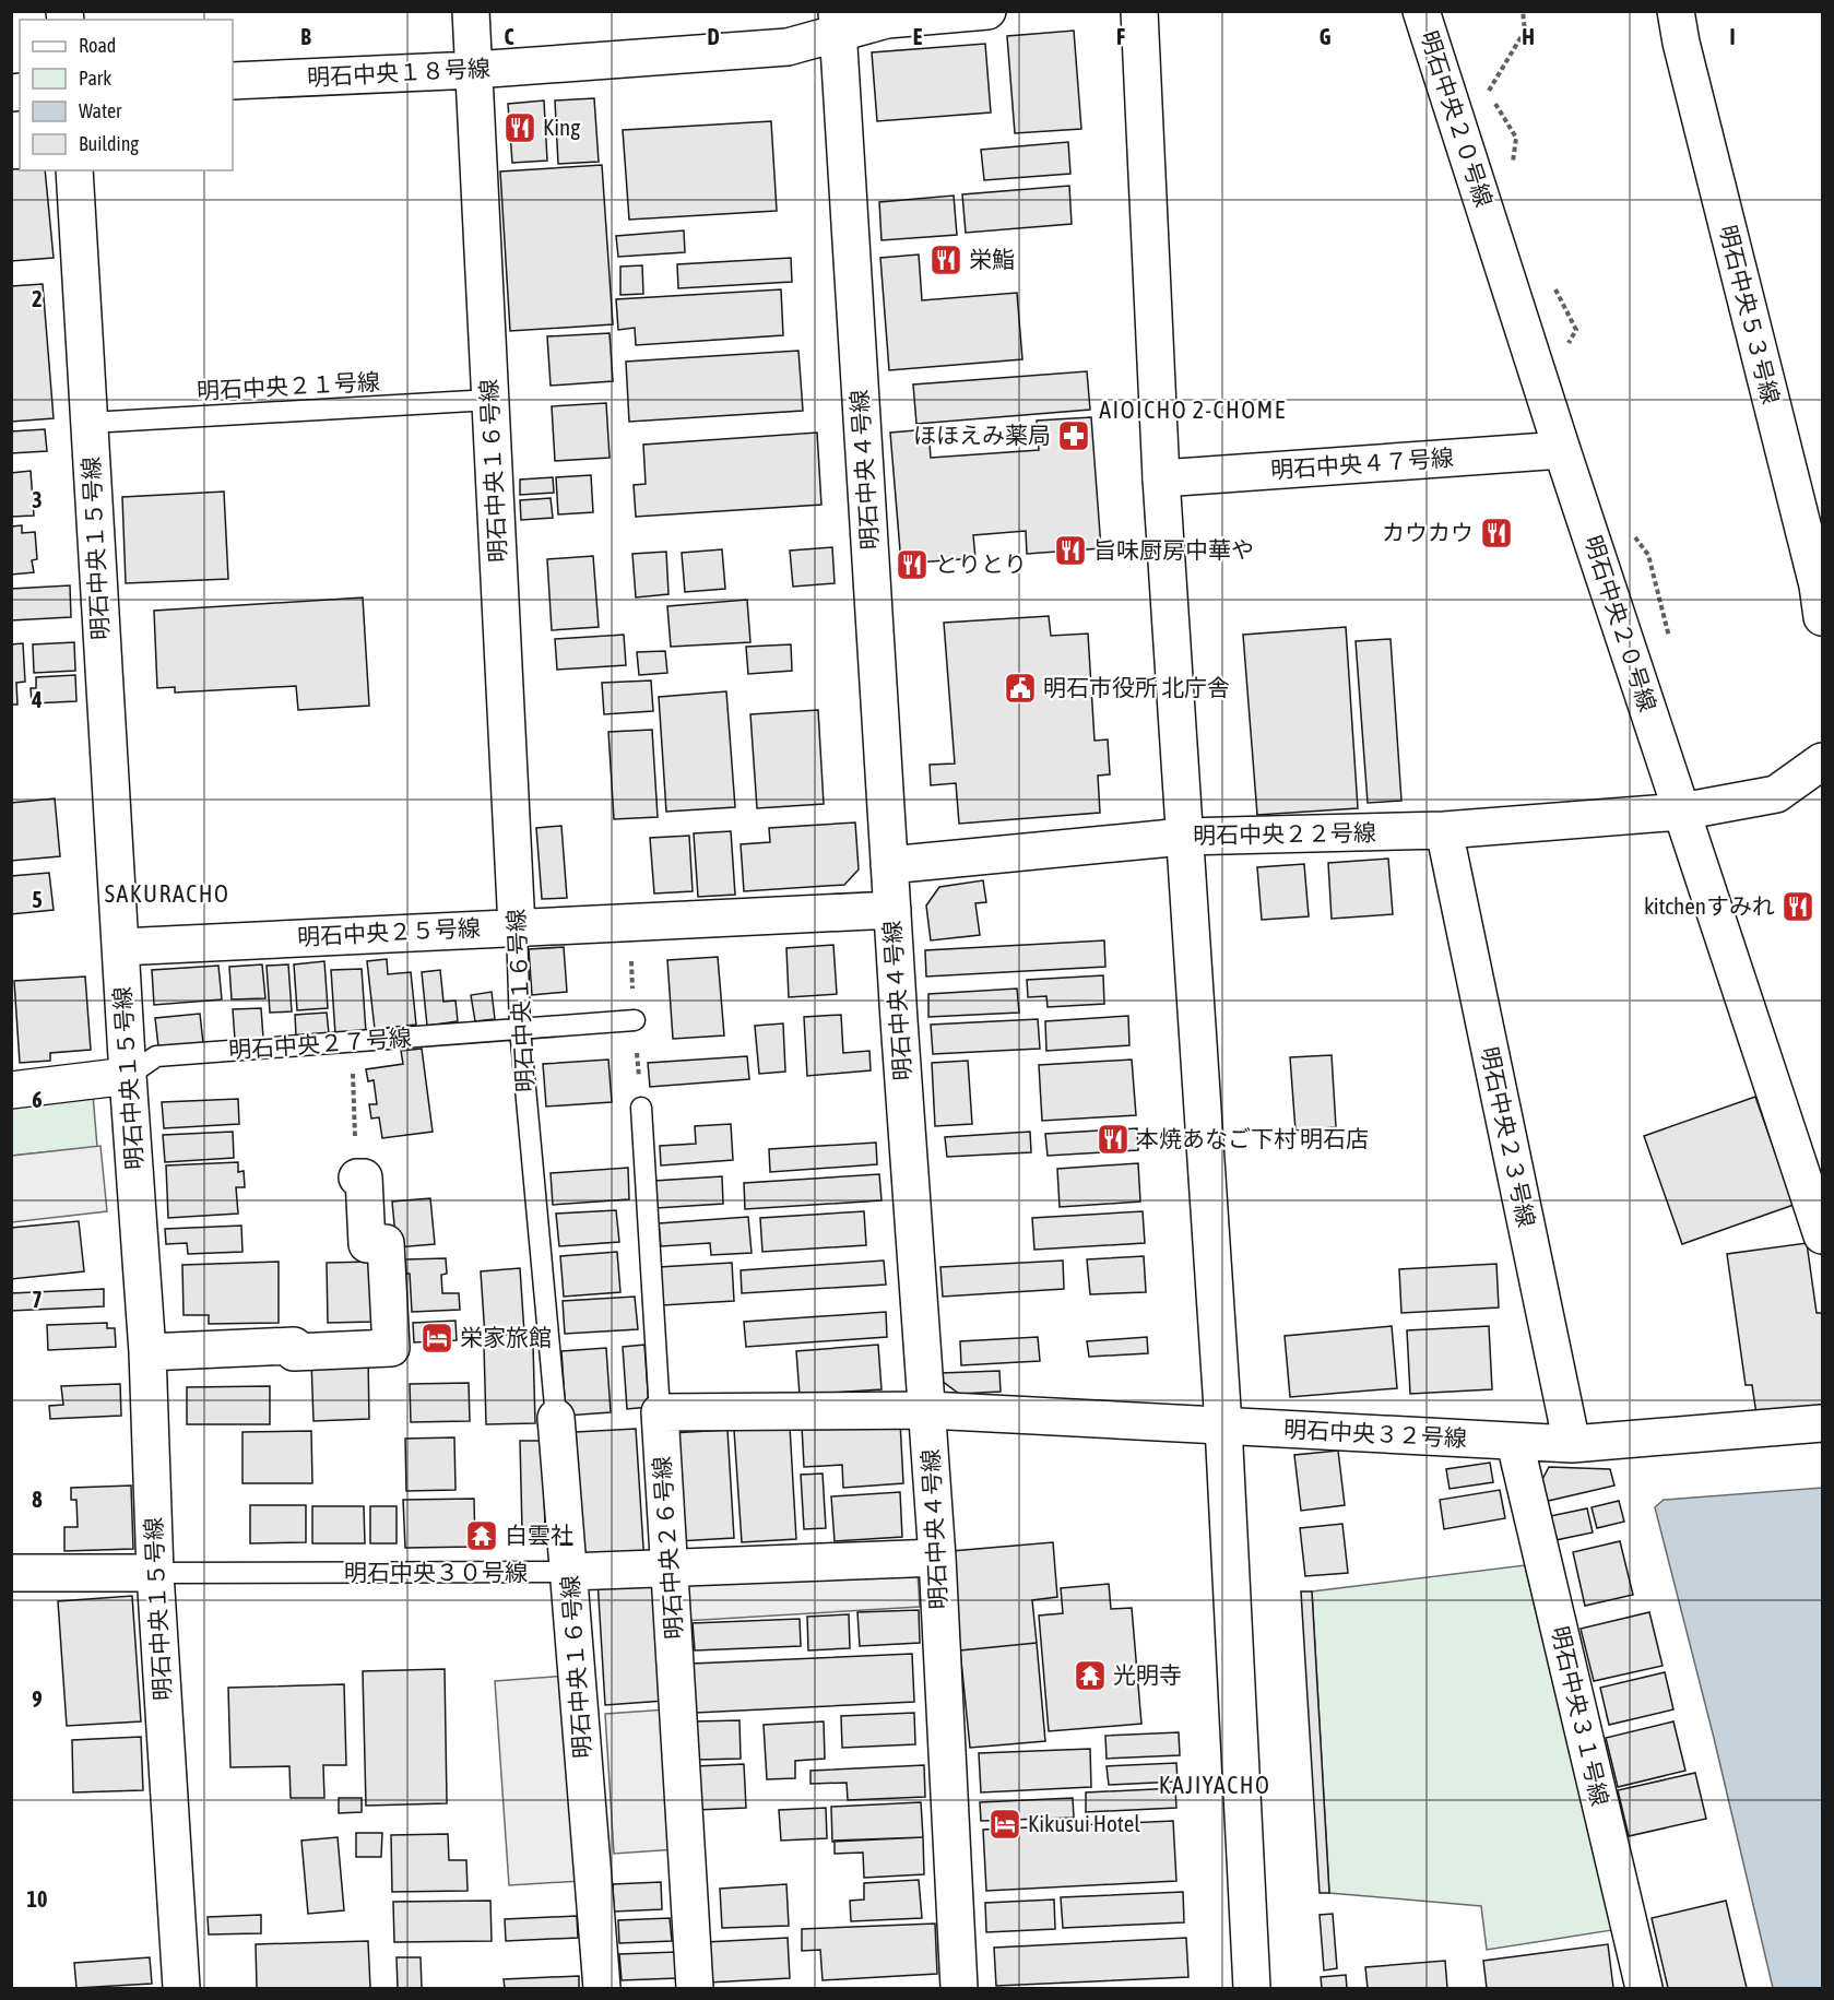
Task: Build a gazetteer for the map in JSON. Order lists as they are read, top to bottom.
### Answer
{
  "streets": {
    "street": [
      "明石中央１８号線",
      "明石中央２０号線",
      "明石中央５３号線",
      "明石中央４７号線",
      "明石中央４号線",
      "明石中央１６号線",
      "明石中央１５号線",
      "明石中央２２号線",
      "明石中央２５号線",
      "明石中央２７号線",
      "明石中央２３号線",
      "明石中央３２号線",
      "明石中央２６号線",
      "明石中央３０号線",
      "明石中央３１号線"
    ],
    "lane": ["明石中央２１号線"]
  },
  "crossings": [
    ["明石中央１８号線", "明石中央４号線"],
    ["明石中央１８号線", "明石中央１６号線"],
    ["明石中央２０号線", "明石中央４７号線"],
    ["明石中央２０号線", "明石中央２２号線"],
    ["明石中央２１号線", "明石中央１６号線"],
    ["明石中央２１号線", "明石中央１５号線"],
    ["明石中央４号線", "明石中央２２号線"],
    ["明石中央４号線", "明石中央２５号線"],
    ["明石中央４号線", "明石中央３２号線"],
    ["明石中央４号線", "明石中央３０号線"],
    ["明石中央１６号線", "明石中央２５号線"],
    ["明石中央１６号線", "明石中央２７号線"],
    ["明石中央１６号線", "明石中央３０号線"],
    ["明石中央１５号線", "明石中央２５号線"],
    ["明石中央１５号線", "明石中央２７号線"],
    ["明石中央１５号線", "明石中央３０号線"],
    ["明石中央２２号線", "明石中央２３号線"],
    ["明石中央２３号線", "明石中央３２号線"],
    ["明石中央３２号線", "明石中央２６号線"],
    ["明石中央３２号線", "明石中央３１号線"],
    ["明石中央２６号線", "明石中央３０号線"]
  ],
  "districts": ["AIOICHO 2-CHOME", "SAKURACHO", "KAJIYACHO"],
  "places": {
    "restaurant": [
      "King",
      "栄鮨",
      "カウカウ",
      "旨味厨房中華や",
      "とりとり",
      "kitchenすみれ",
      "本焼あなご下村 明石店"
    ],
    "pharmacy": ["ほほえみ薬局"],
    "public building": ["明石市役所 北庁舎"],
    "hotel": ["栄家旅館", "Kikusui Hotel"],
    "temple": ["白雲社", "光明寺"]
  },
  "legend": [
    "Road",
    "Park",
    "Water",
    "Building"
  ],
  "grid": {
    "columns": [
      "B",
      "C",
      "D",
      "E",
      "F",
      "G",
      "H",
      "I"
    ],
    "rows": [
      "2",
      "3",
      "4",
      "5",
      "6",
      "7",
      "8",
      "9",
      "10"
    ]
  }
}
